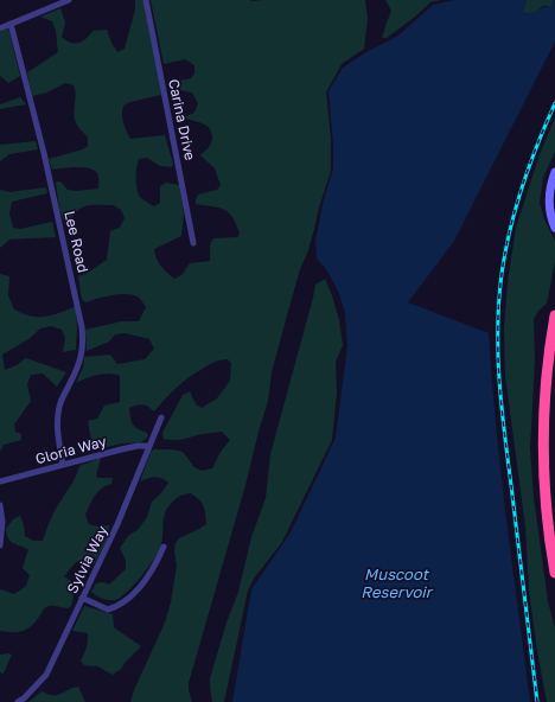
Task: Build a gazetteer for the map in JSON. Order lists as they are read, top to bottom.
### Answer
{
  "streets": {
    "street": [
      "Carina Drive",
      "Lee Road",
      "Gloria Way",
      "Sylvia Way"
    ]
  },
  "crossings": [
    ["Lee Road", "Gloria Way"],
    ["Gloria Way", "Sylvia Way"]
  ],
  "water": ["Muscoot Reservoir"]
}
